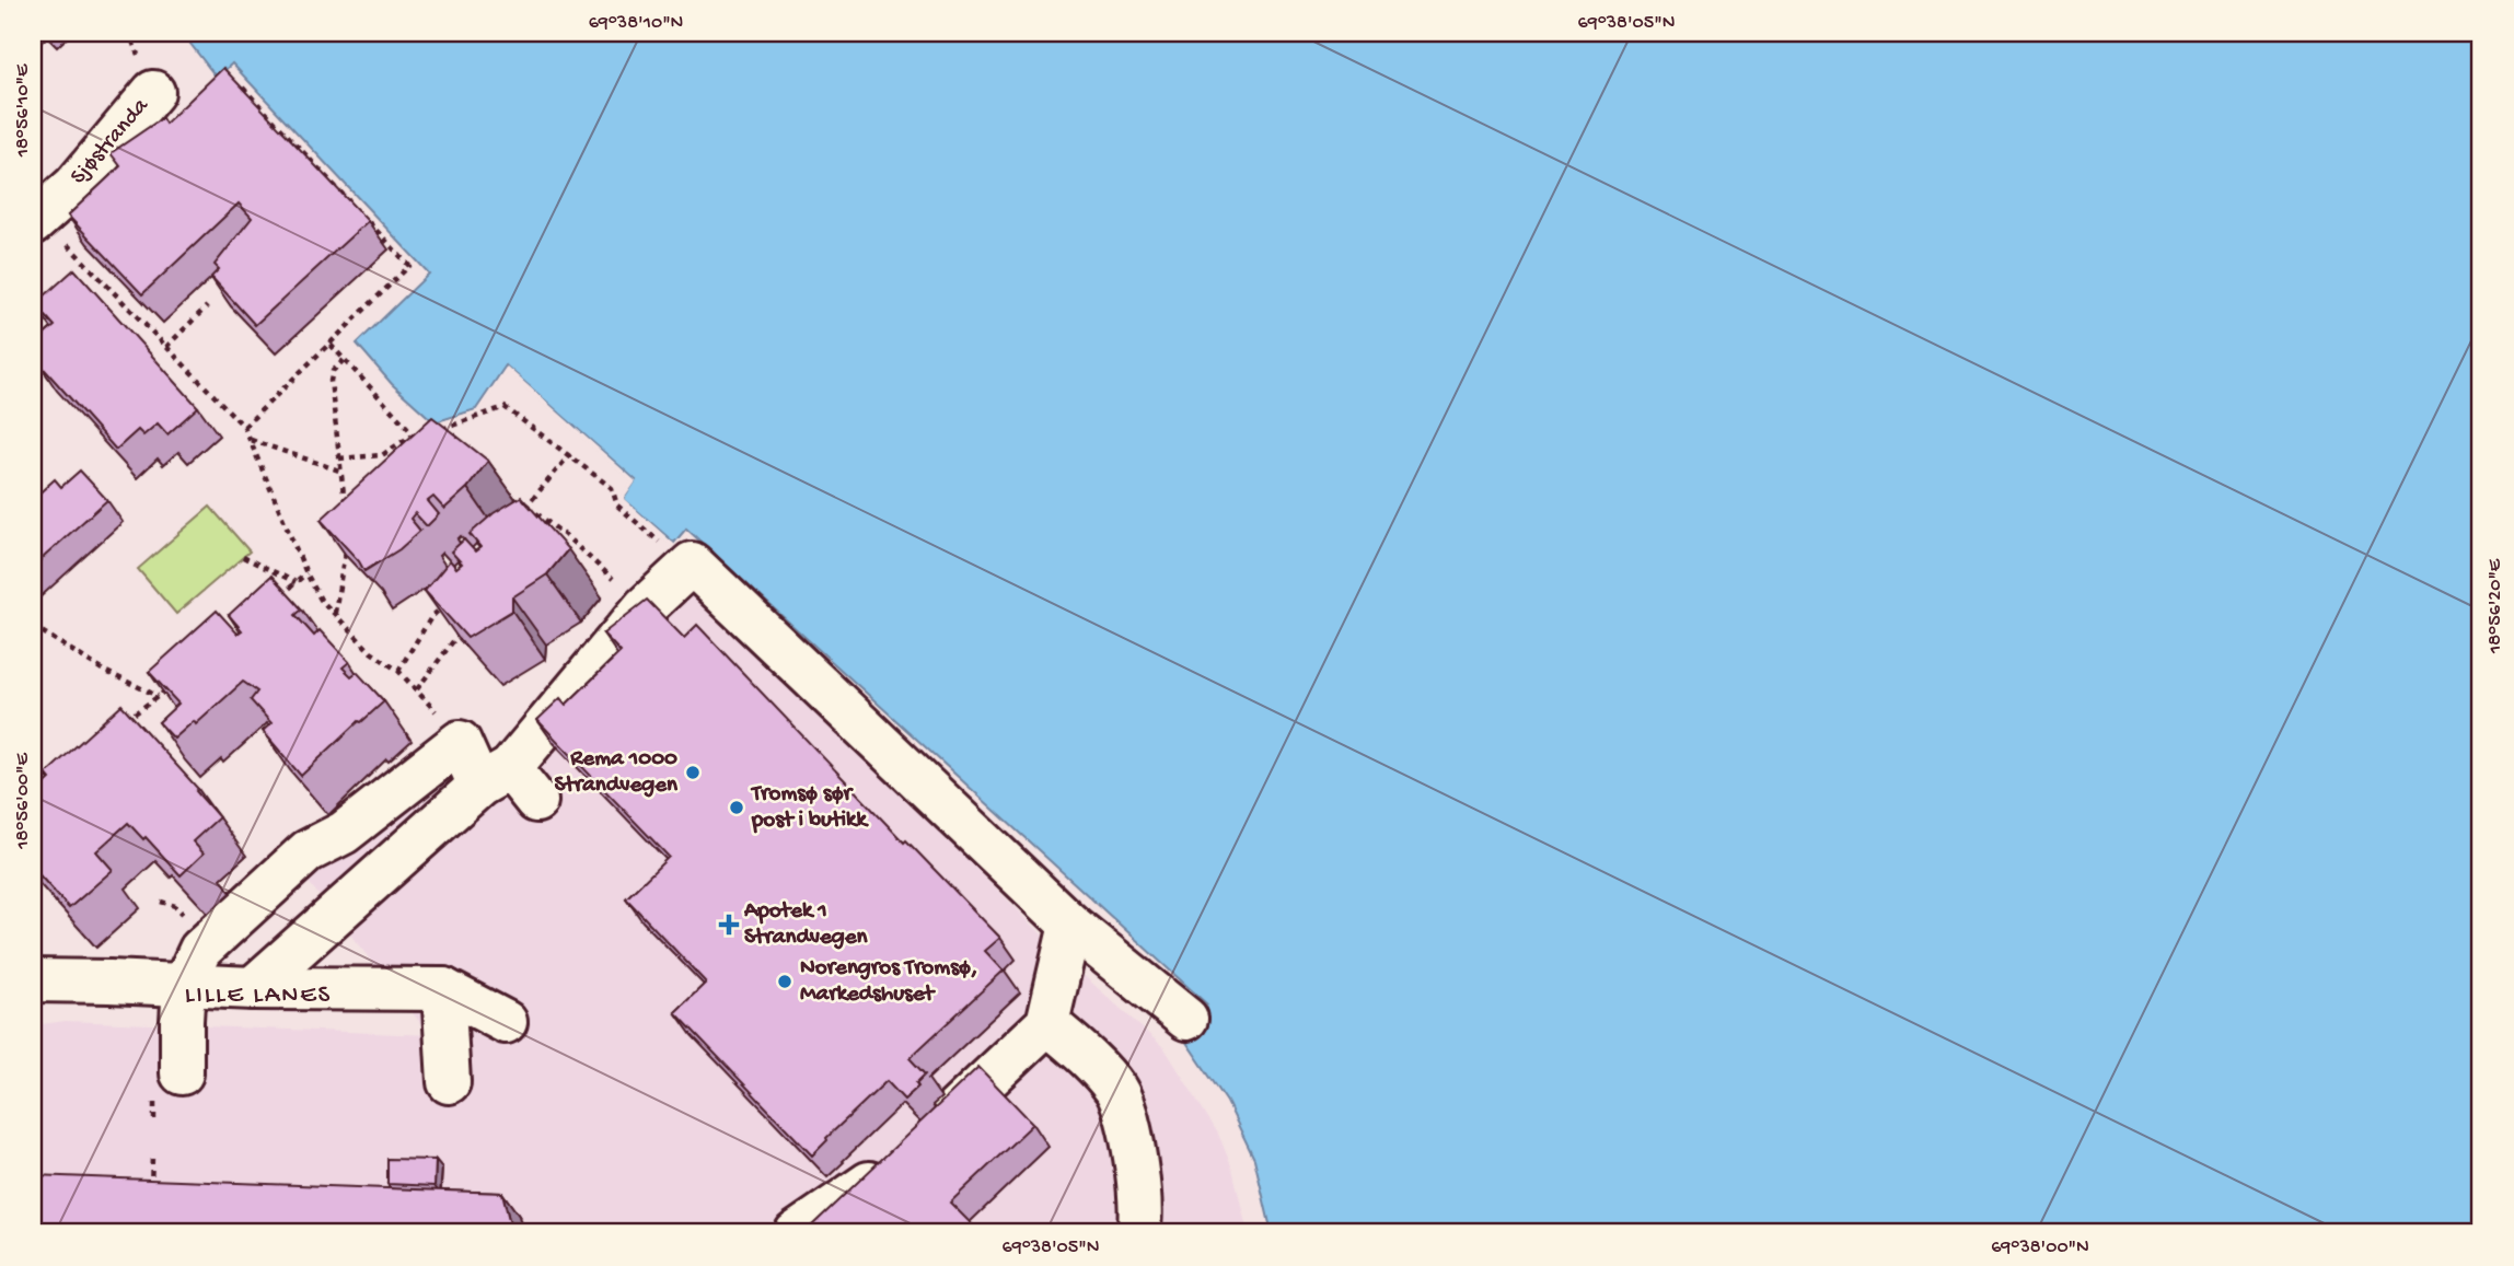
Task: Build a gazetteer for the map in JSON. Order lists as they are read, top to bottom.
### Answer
{
  "streets": {
    "street": ["Sjøstranda"]
  },
  "districts": ["LILLE LANES"],
  "places": {
    "other": ["Rema 1000 Strandvegen", "Tromsø sør post i butikk", "Norengros Tromsø, Markedshuset"],
    "health": ["Apotek 1 Strandvegen"]
  },
  "coordinates": [
    "69°38'10\"N",
    "69°38'05\"N",
    "18°56'10\"E",
    "18°56'20\"E",
    "18°56'00\"E",
    "69°38'00\"N"
  ]
}
